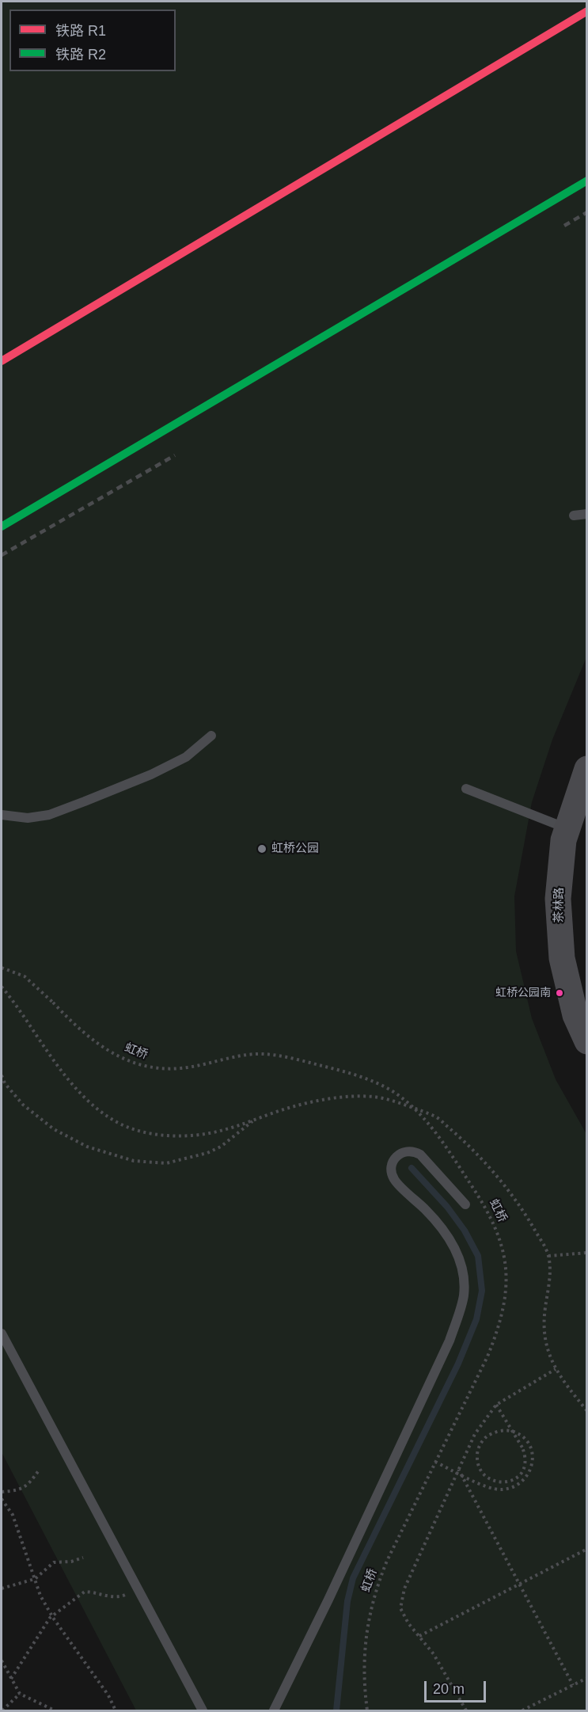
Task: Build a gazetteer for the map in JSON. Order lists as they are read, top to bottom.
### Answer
{
  "streets": {
    "street": ["茶林路"],
    "path": ["虹桥"]
  },
  "places": ["虹桥公园", "虹桥公园南"],
  "lines": ["rail line R1", "rail line R2"],
  "legend": ["铁路 R1", "铁路 R2"],
  "scale_bar": "20 m"
}
